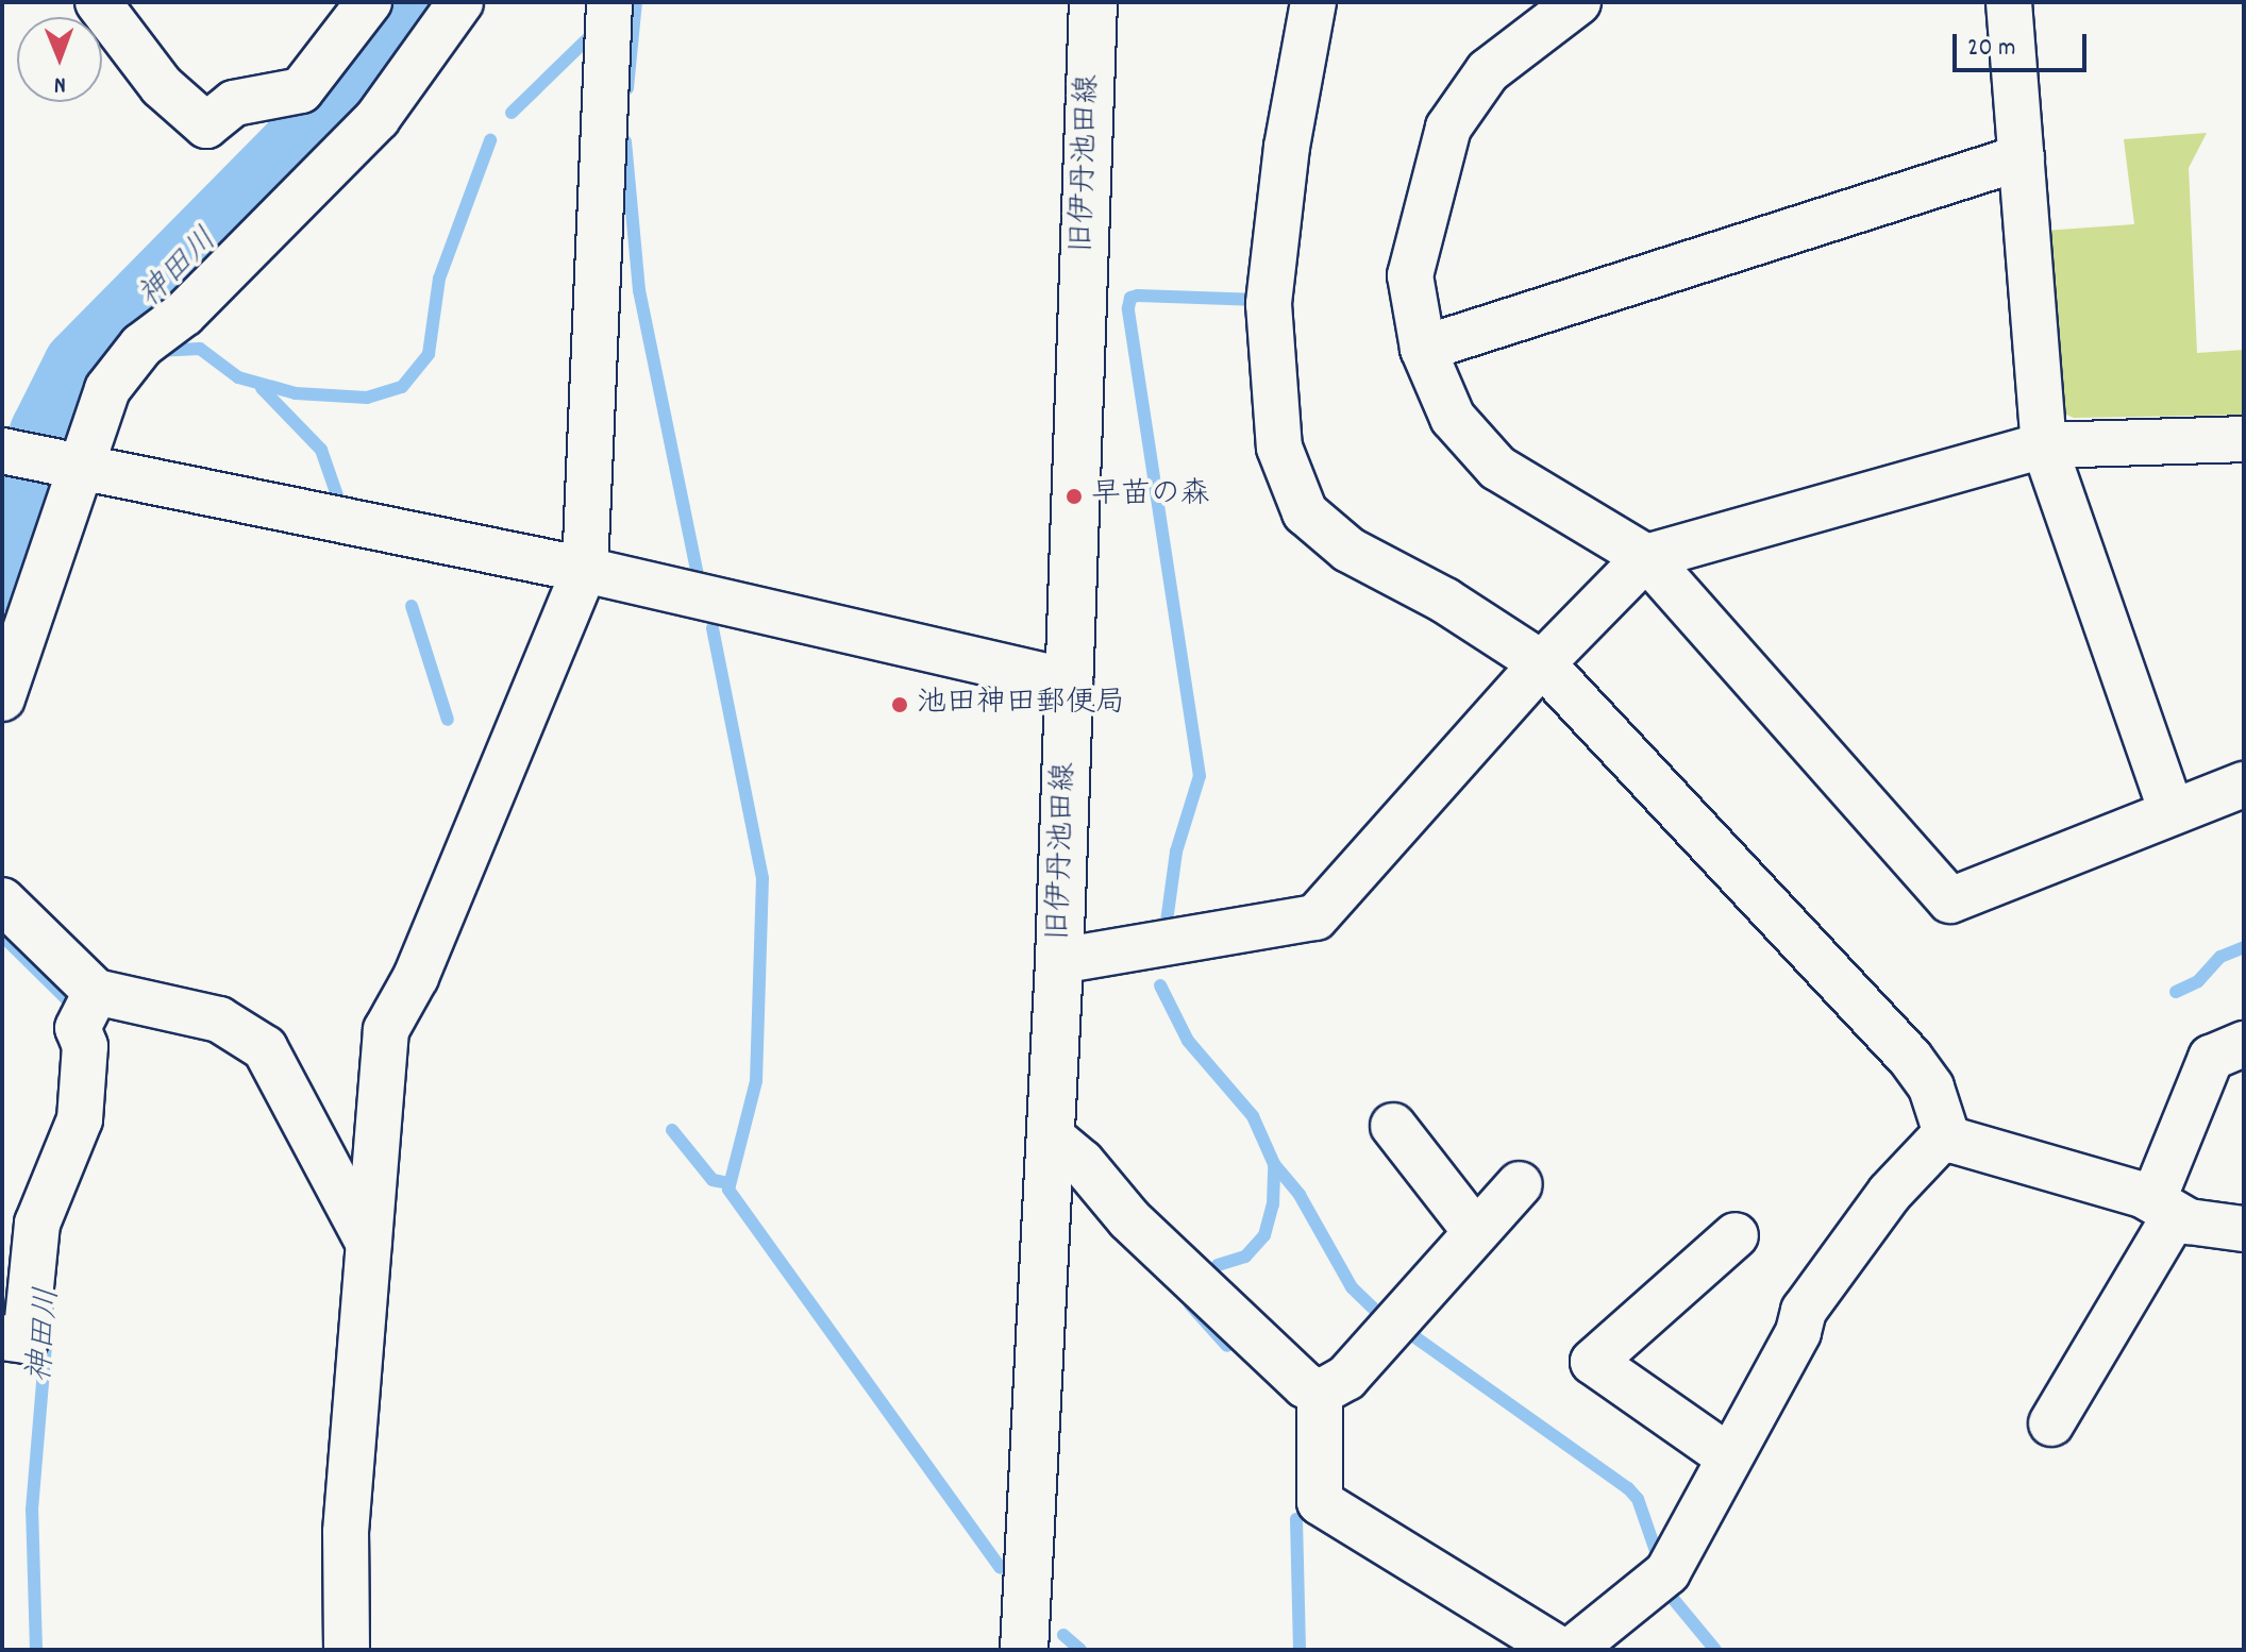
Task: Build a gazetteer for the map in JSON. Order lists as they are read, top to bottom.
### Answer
{
  "streets": {
    "street": ["旧伊丹池田線"]
  },
  "water": ["神田川"],
  "places": ["早苗の森", "池田神田郵便局"],
  "scale_bar": "20 m",
  "north": "bottom"
}
